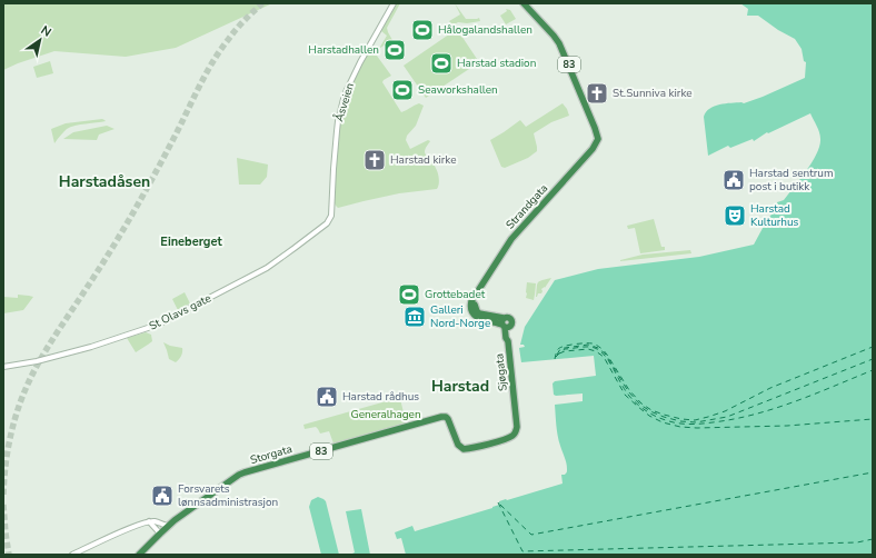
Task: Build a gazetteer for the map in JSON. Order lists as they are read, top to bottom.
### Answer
{
  "streets": {
    "highway": [
      "83",
      "Strandgata",
      "Sjøgata",
      "Storgata"
    ],
    "street": ["Åsveien", "St Olavs gate"]
  },
  "crossings": [
    ["83", "Storgata"],
    ["Åsveien", "St Olavs gate"],
    ["Strandgata", "Sjøgata"],
    ["Sjøgata", "Storgata"]
  ],
  "districts": ["Harstadåsen", "Eineberget", "Harstad"],
  "parks": ["Generalhagen"],
  "places": {
    "sports": [
      "Hålogalandshallen",
      "Harstadhallen",
      "Harstad stadion",
      "Seaworkshallen",
      "Grottebadet"
    ],
    "church": ["St.Sunniva kirke", "Harstad kirke"],
    "public building": ["Harstad sentrum post i butikk", "Harstad rådhus", "Forsvarets lønnsadministrasjon"],
    "theatre": ["Harstad Kulturhus"],
    "museum": ["Galleri Nord-Norge"]
  },
  "north": "top right"
}
